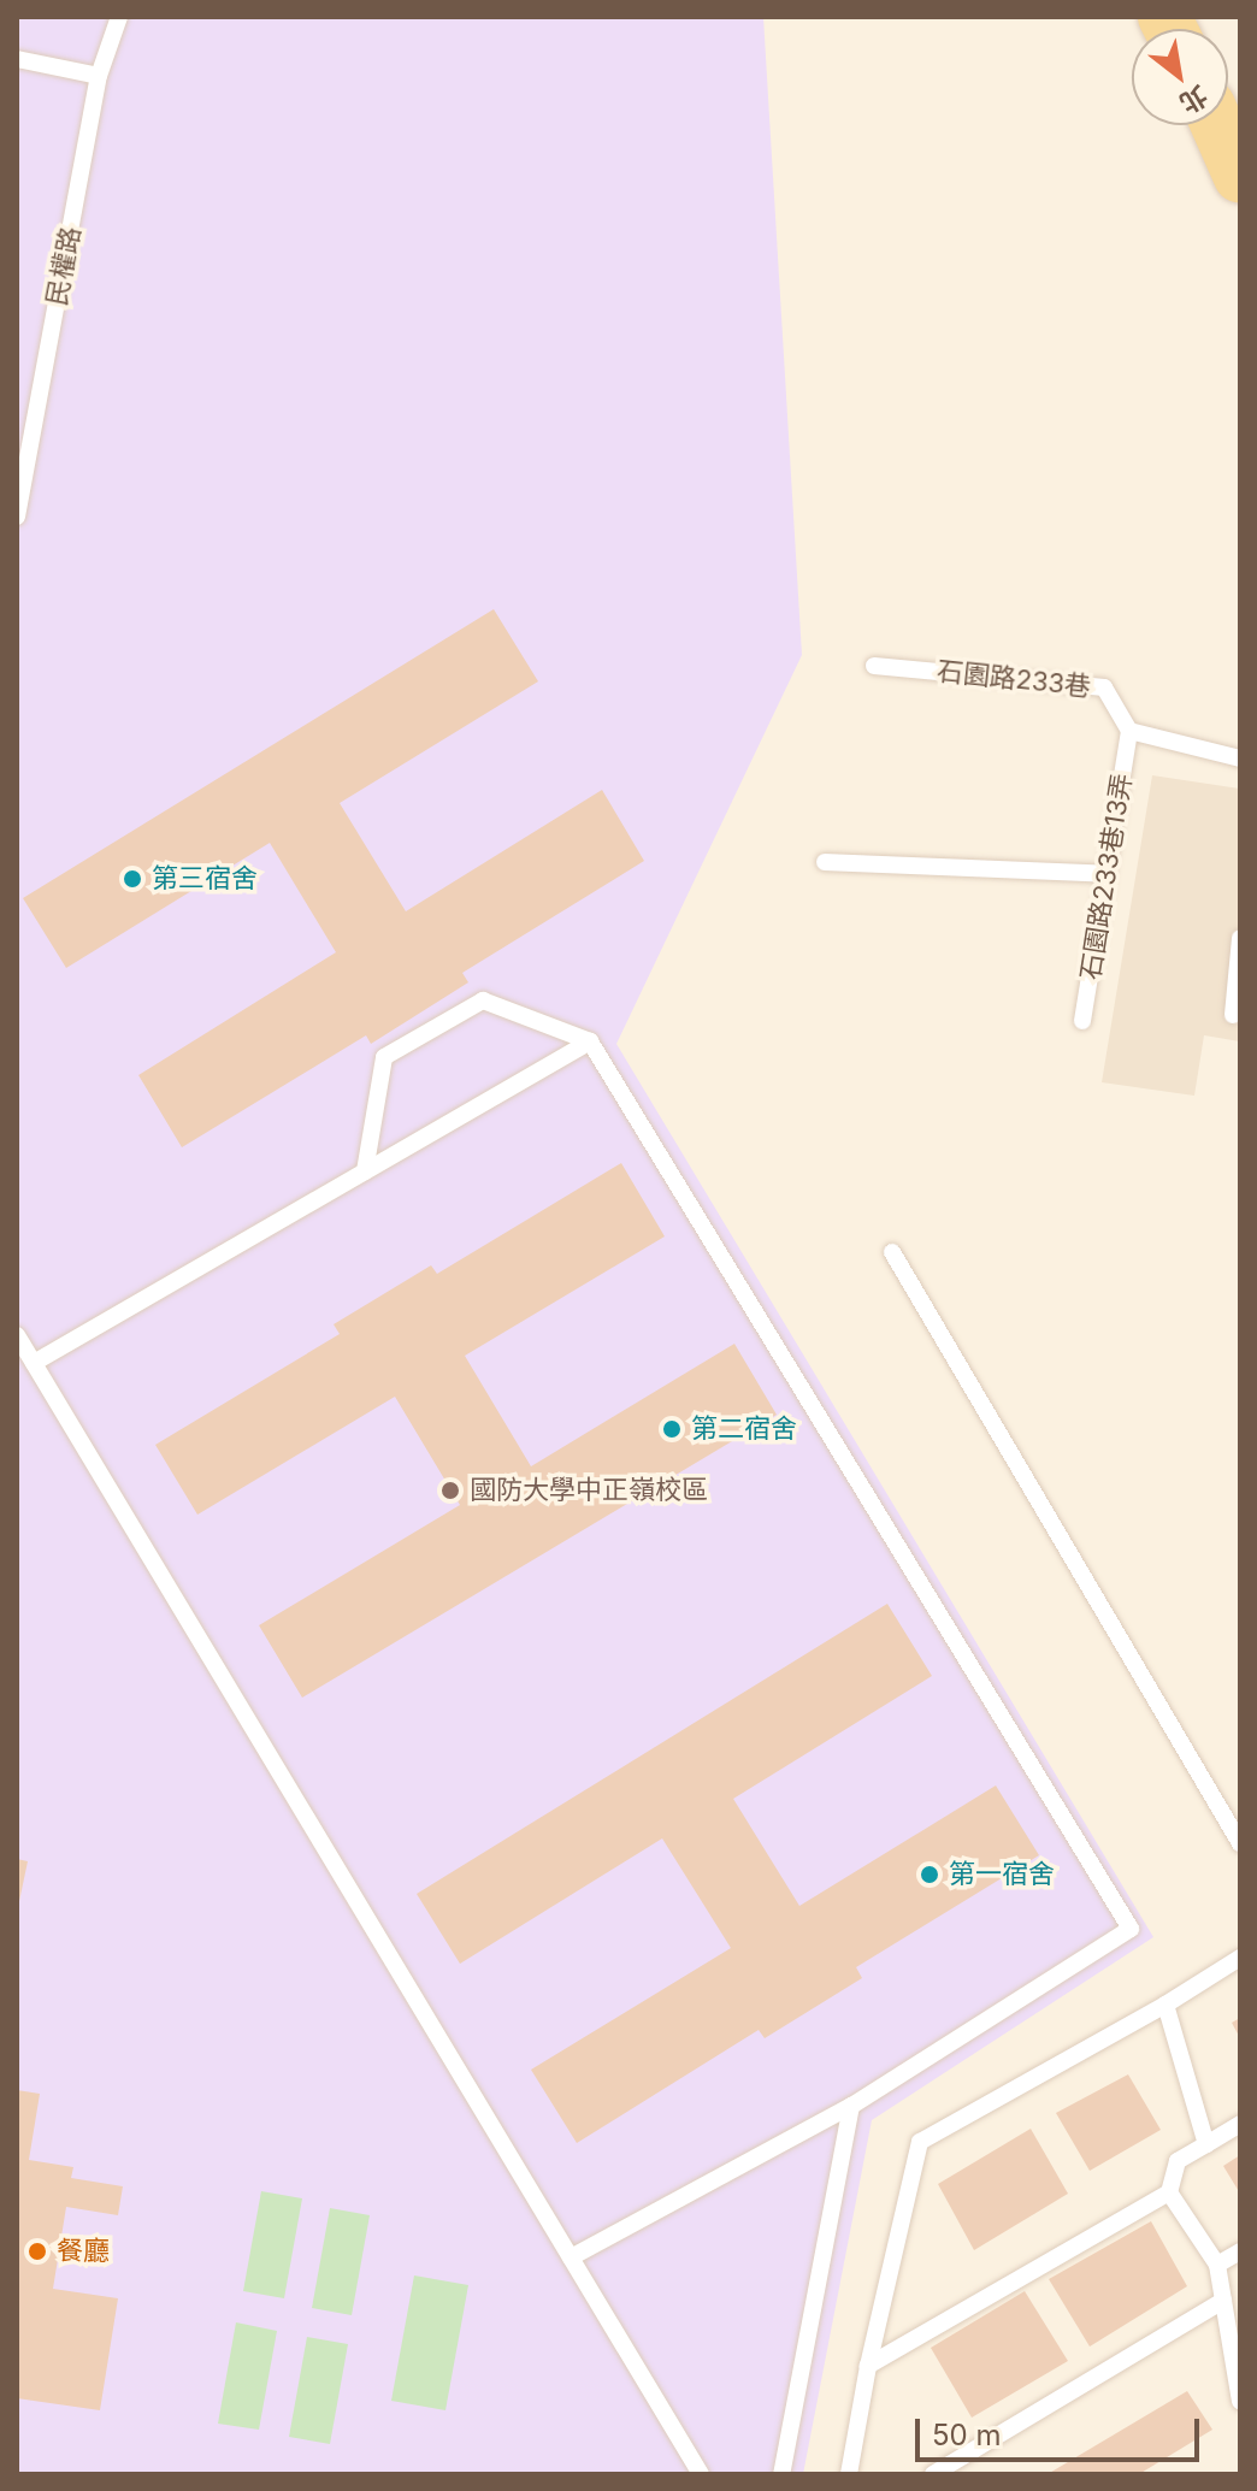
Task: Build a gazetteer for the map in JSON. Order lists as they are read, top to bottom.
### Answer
{
  "streets": {
    "lane": ["民權路", "石園路233巷", "石園路233巷13弄"]
  },
  "crossings": [
    ["石園路233巷", "石園路233巷13弄"]
  ],
  "places": [
    "第三宿舍",
    "第二宿舍",
    "國防大學中正嶺校區",
    "第一宿舍",
    "餐廳"
  ],
  "scale_bar": "50 m",
  "north": "bottom right"
}
